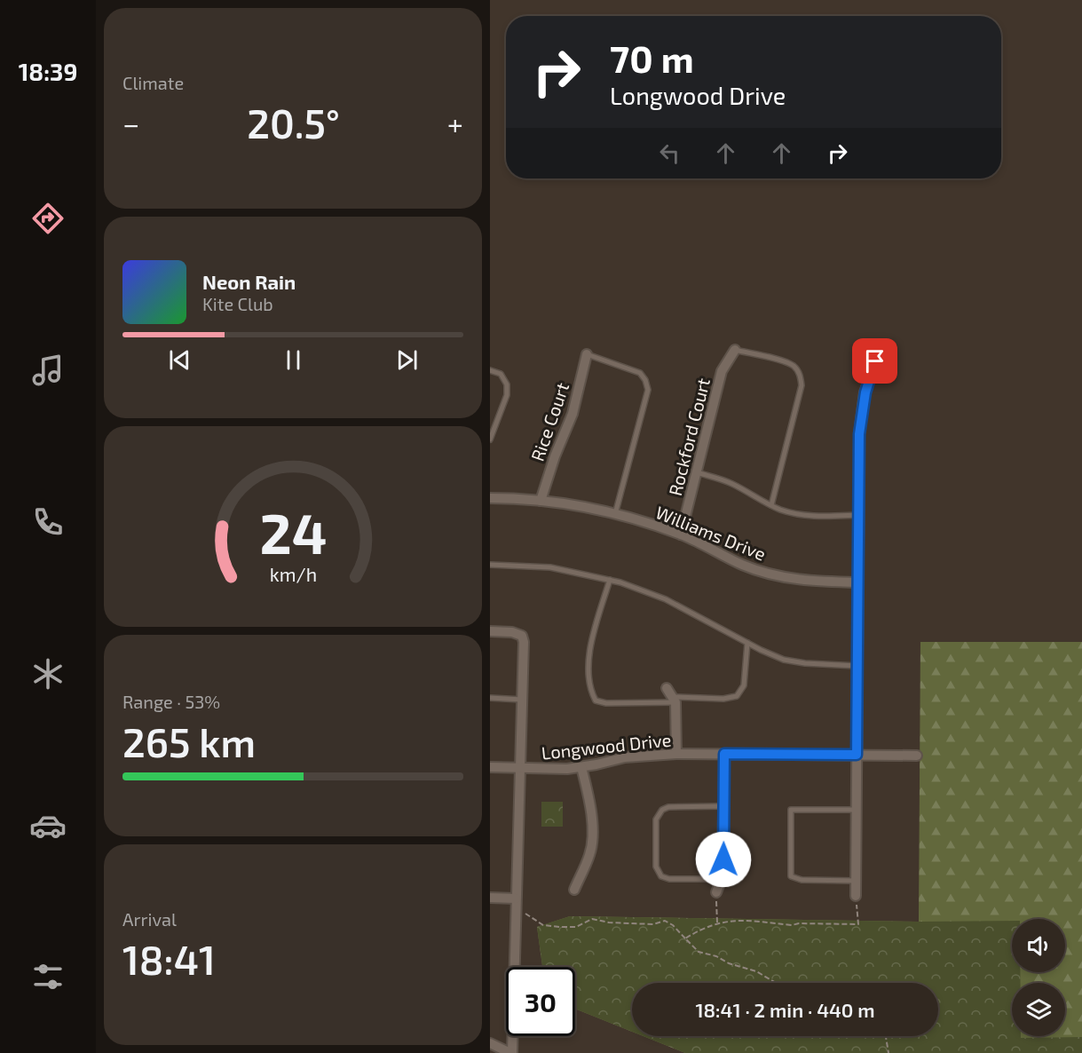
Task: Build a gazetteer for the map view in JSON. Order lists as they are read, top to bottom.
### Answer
{
  "streets": {
    "street": [
      "Rice Court",
      "Rockford Court",
      "Williams Drive",
      "Longwood Drive"
    ]
  },
  "crossings": [
    ["Rice Court", "Williams Drive"],
    ["Rockford Court", "Williams Drive"]
  ],
  "page": {
    "tabs": "18:39",
    "tile": [
      "Climate",
      ["Range · 53%", "265 km"],
      ["Arrival", "18:41"]
    ],
    "turn": ["70 m", "Longwood Drive"],
    "heat": ["−", "20.5°", "+"],
    "song": ["Neon Rain", "Kite Club"],
    "limit": "30",
    "trip": "18:41 · 2 min · 440 m",
    "gauge": ["24", "km/h"]
  }
}
